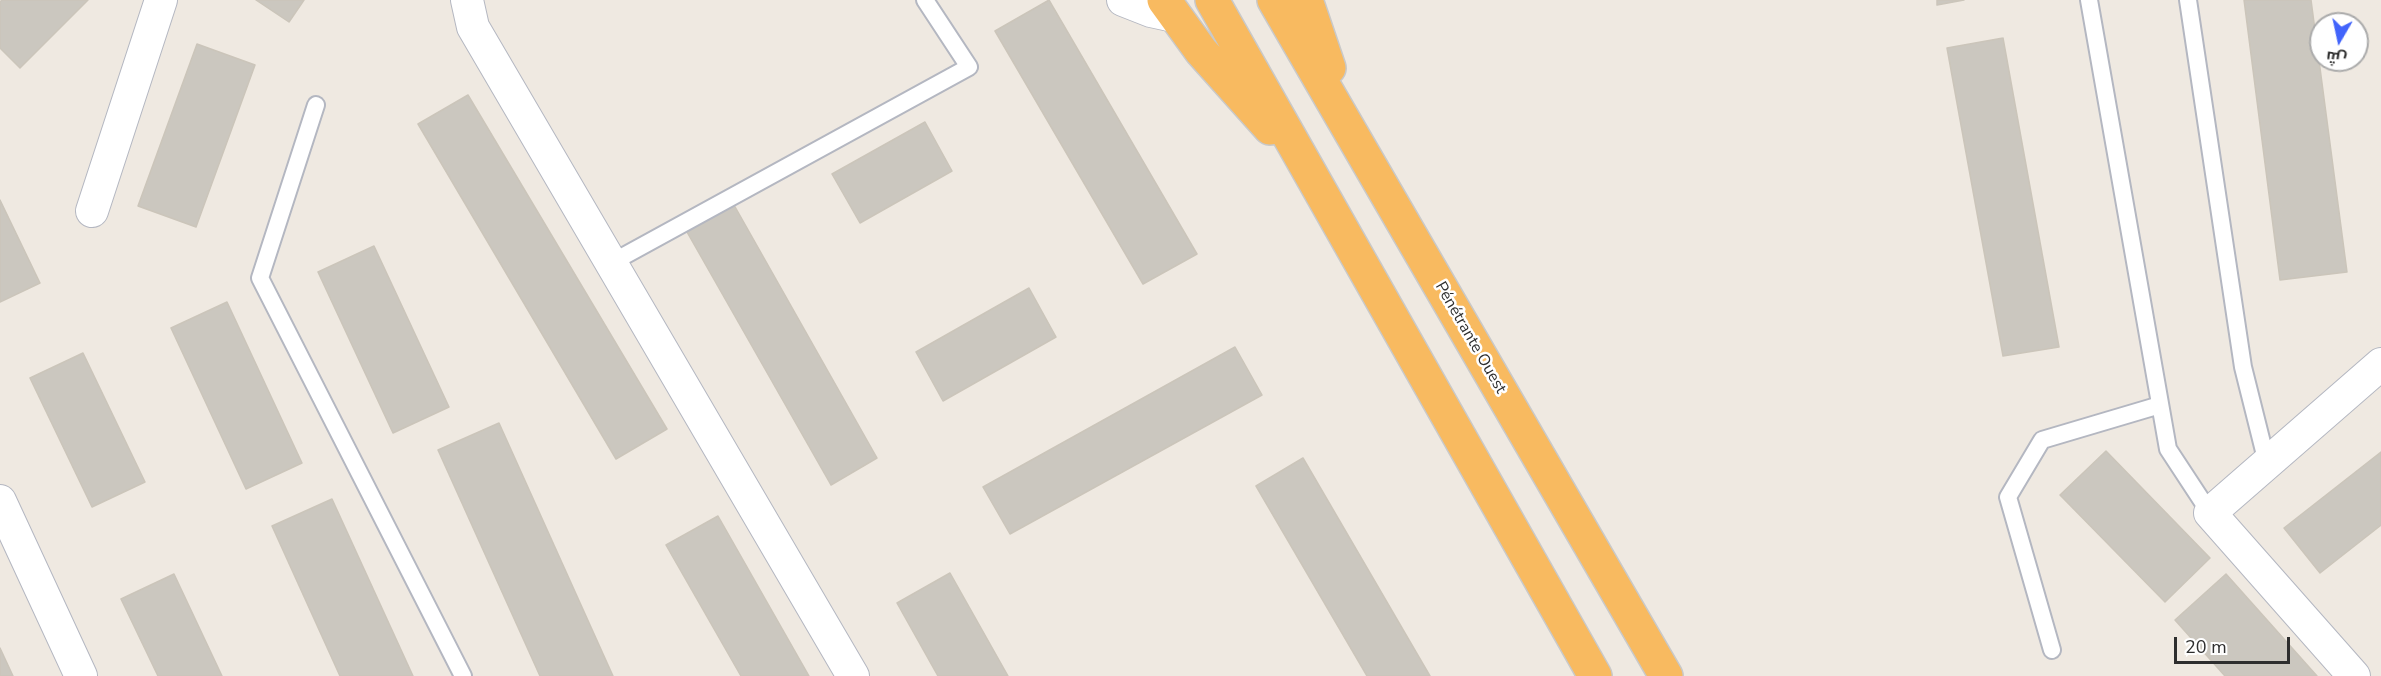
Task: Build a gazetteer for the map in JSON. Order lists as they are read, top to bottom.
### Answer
{
  "streets": {
    "highway": ["Pénétrante Ouest"]
  },
  "scale_bar": "20 m",
  "north": "bottom"
}
